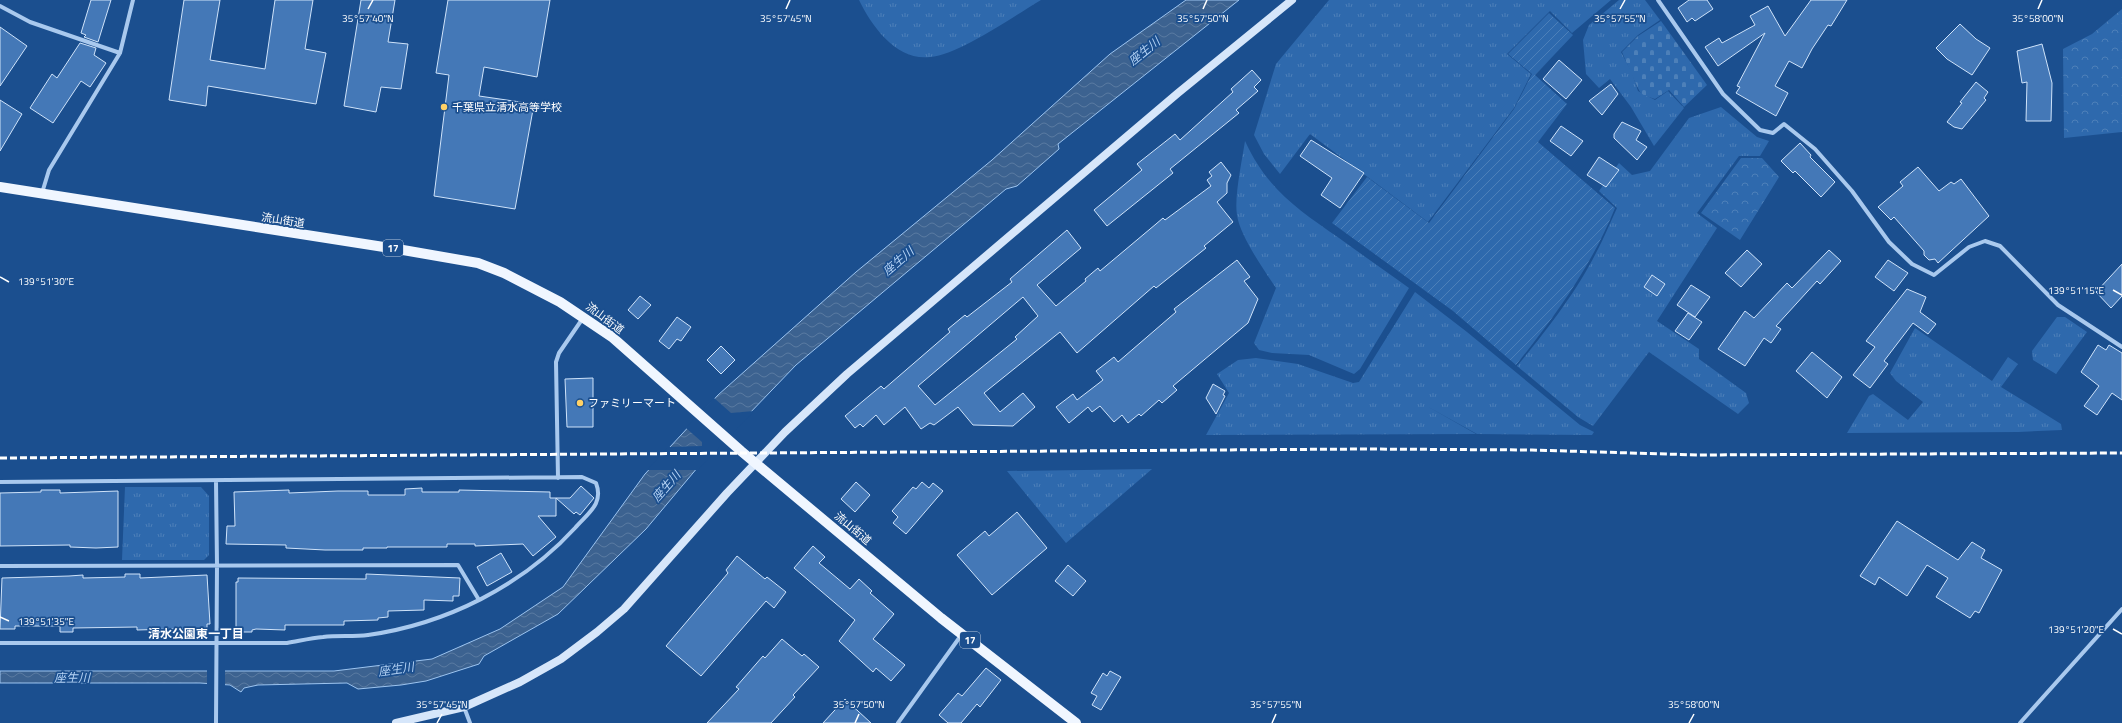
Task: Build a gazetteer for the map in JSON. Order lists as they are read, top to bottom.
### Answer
{
  "streets": {
    "main road": ["流山街道", "17"]
  },
  "districts": ["清水公園東一丁目"],
  "water": ["座生川"],
  "places": ["千葉県立清水高等学校", "ファミリーマート"],
  "coordinates": [
    "35°57'50\"N",
    "35°57'40\"N",
    "35°57'45\"N",
    "35°57'55\"N",
    "35°58'00\"N",
    "139°51'30\"E",
    "139°51'15\"E",
    "139°51'35\"E",
    "139°51'20\"E"
  ]
}
